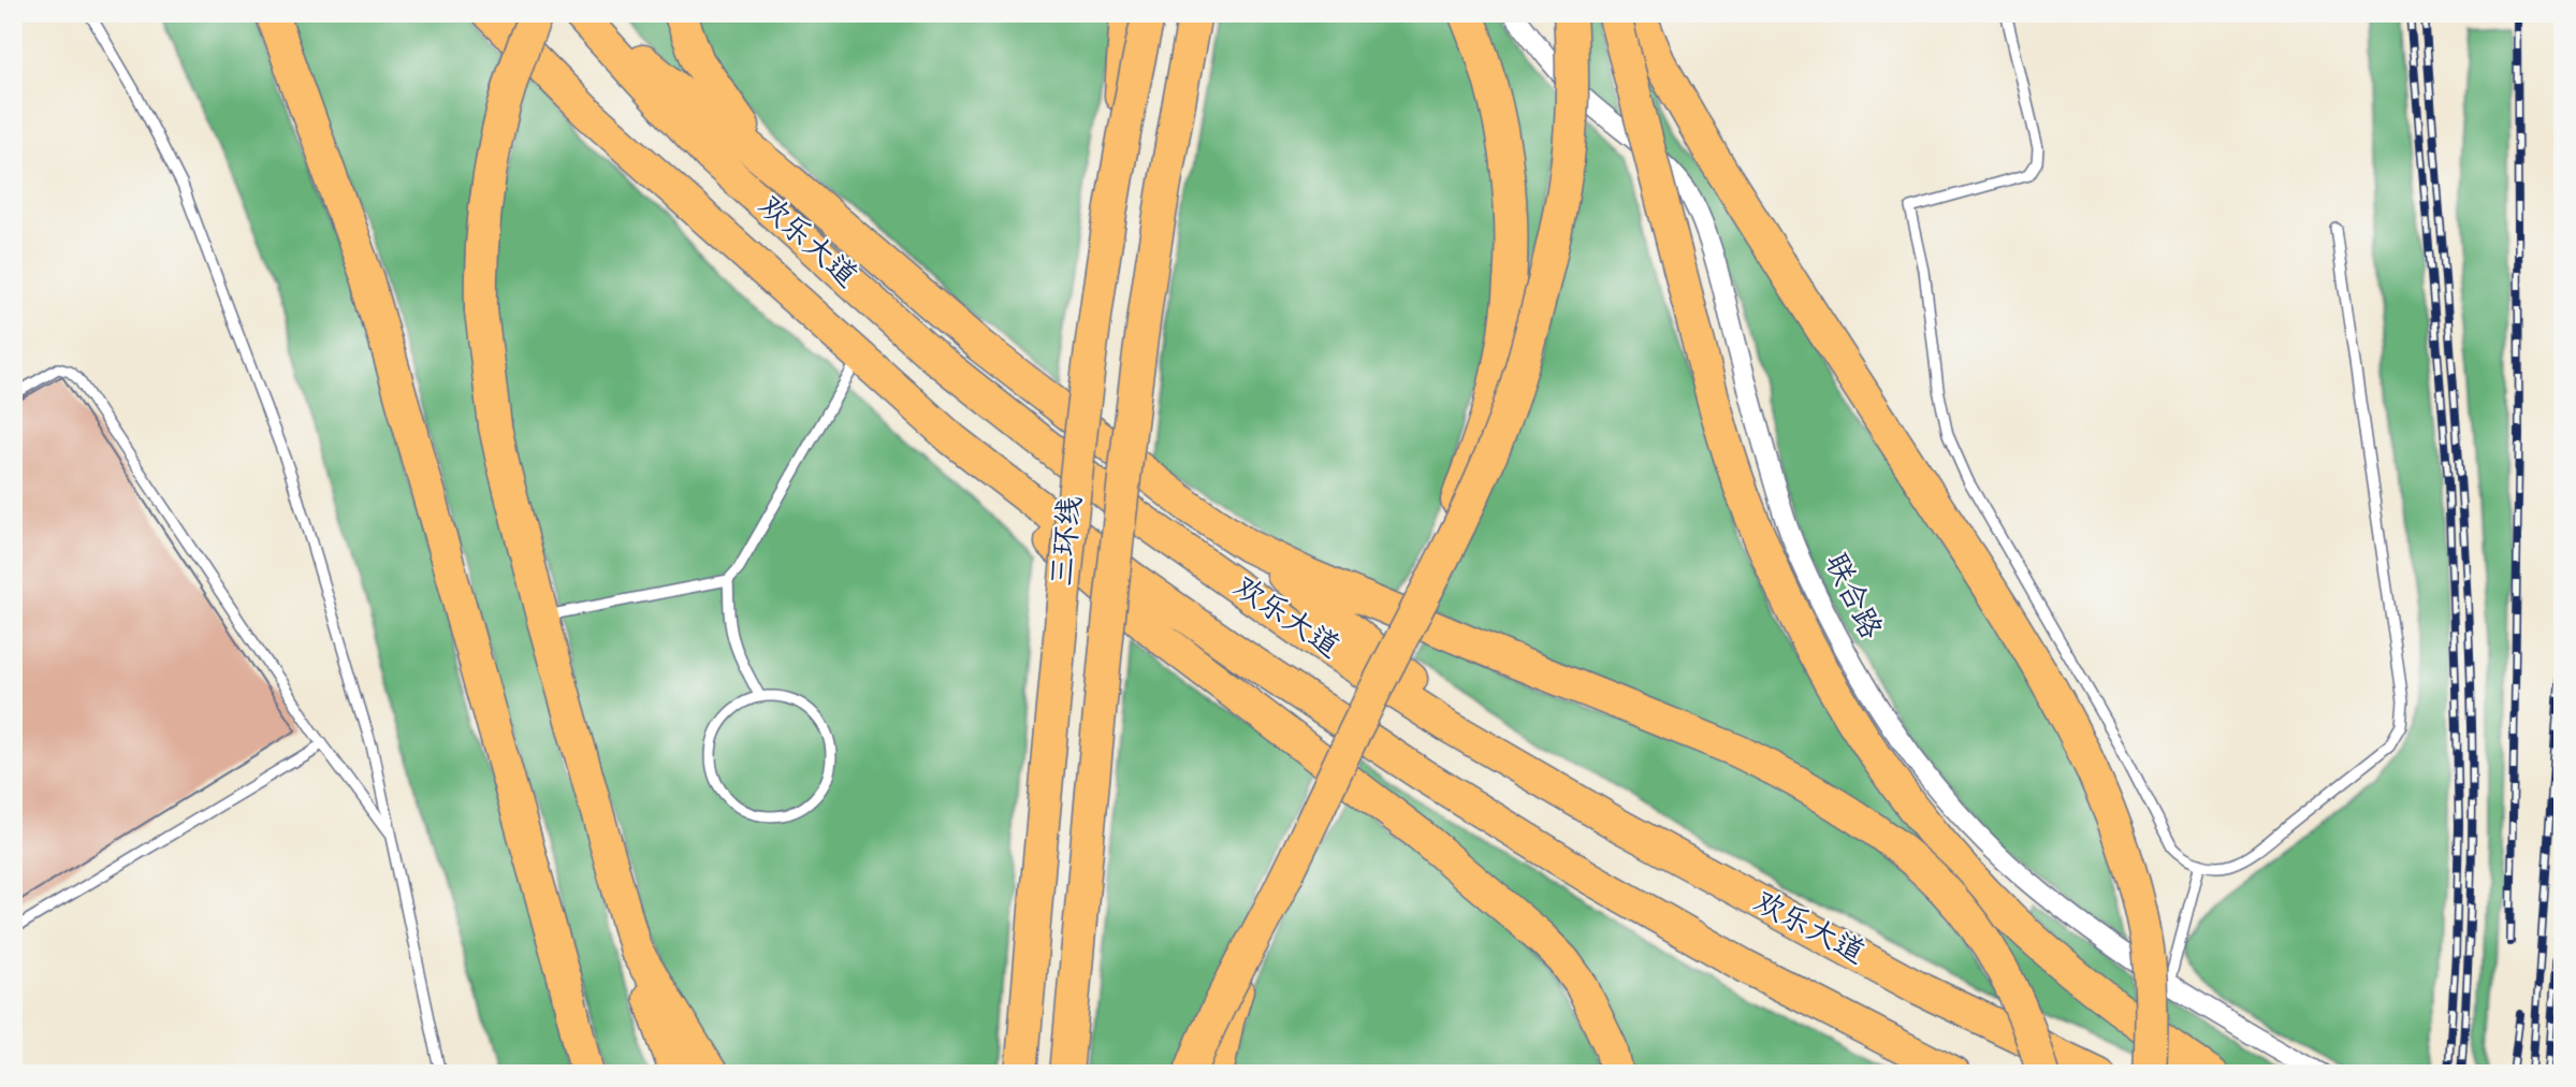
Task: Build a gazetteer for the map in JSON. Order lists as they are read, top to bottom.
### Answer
{
  "streets": {
    "highway": ["欢乐大道", "三环线"],
    "street": ["联合路"]
  }
}
